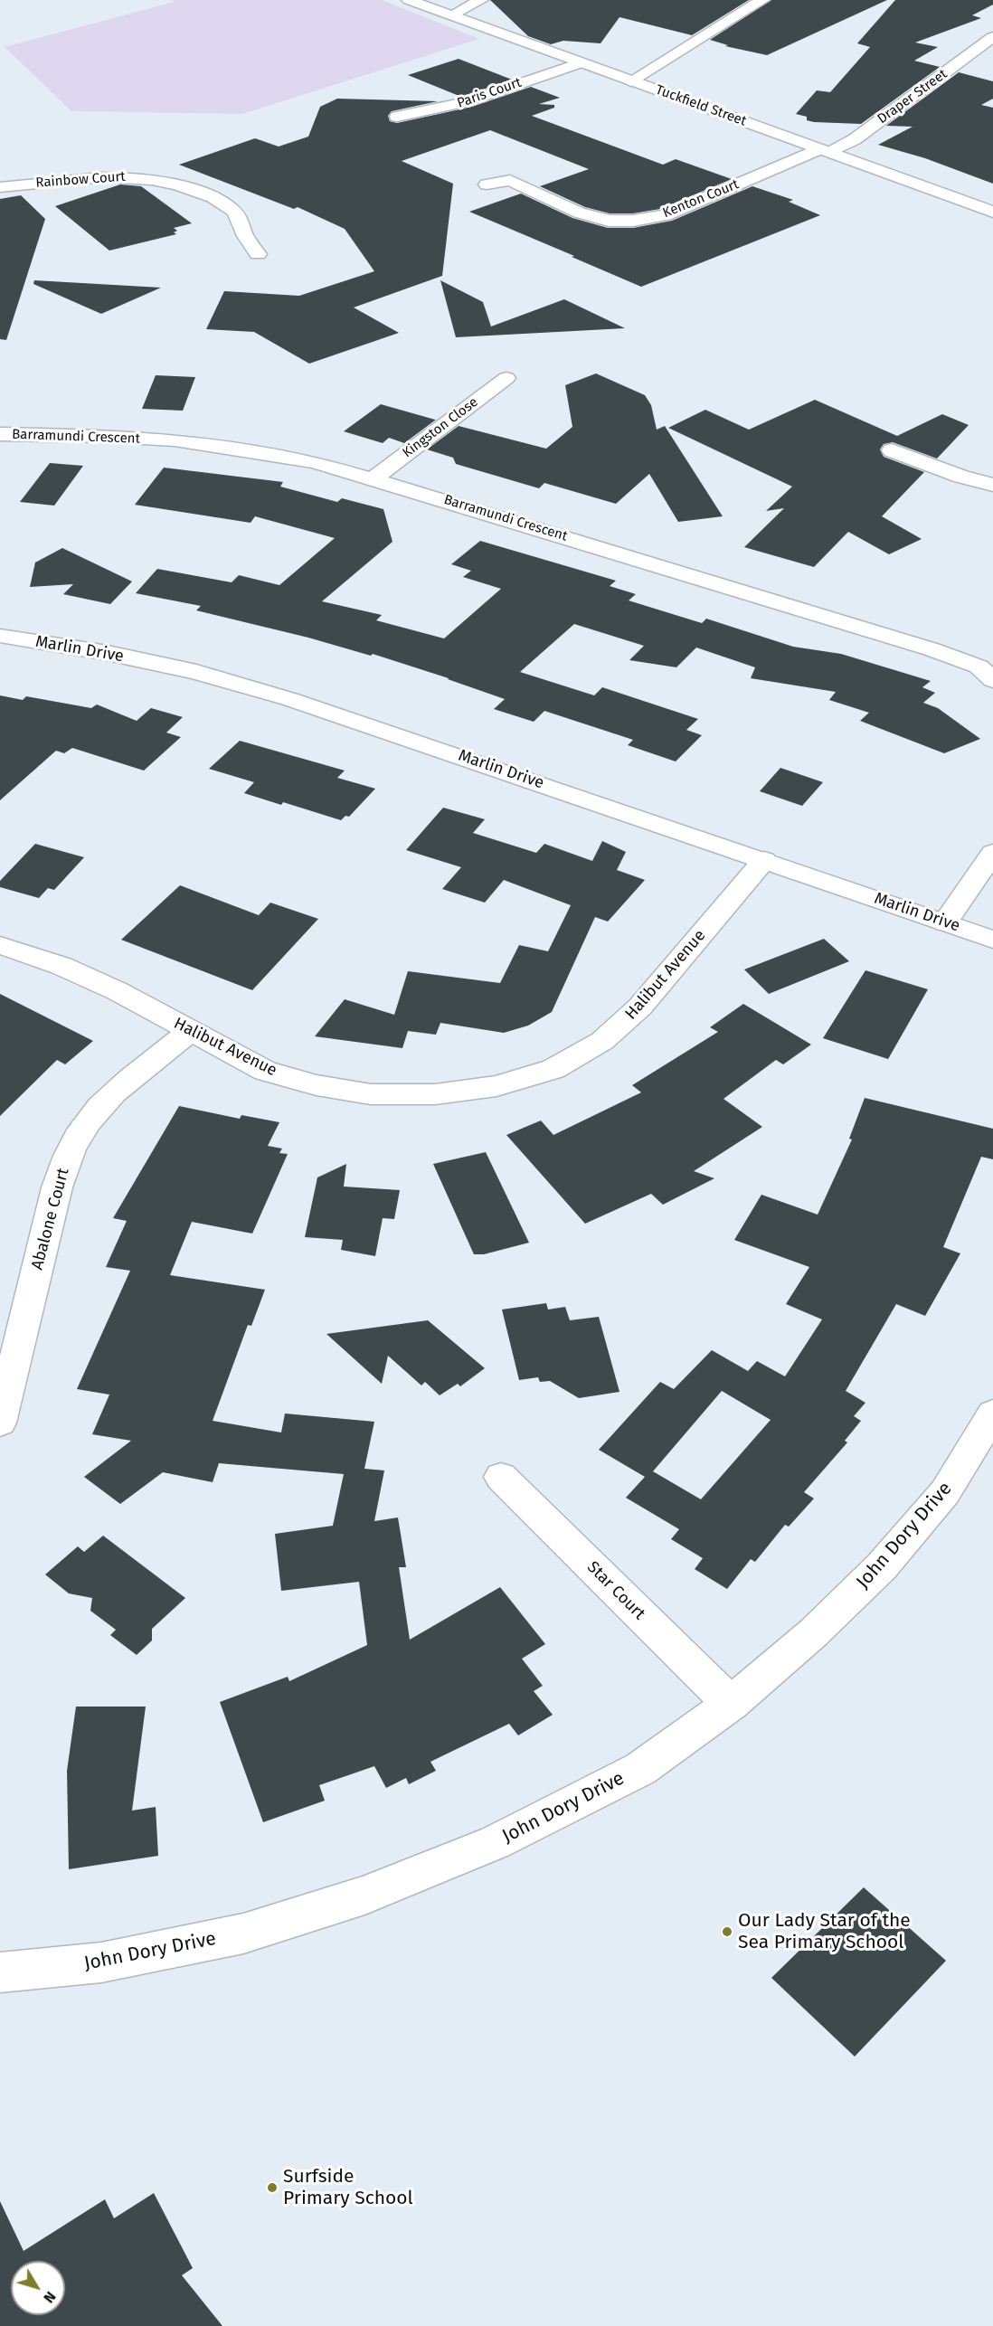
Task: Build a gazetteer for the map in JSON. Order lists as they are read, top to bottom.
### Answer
{
  "streets": {
    "street": [
      "Paris Court",
      "Draper Street",
      "Tuckfield Street",
      "Rainbow Court",
      "Kenton Court",
      "Kingston Close",
      "Barramundi Crescent",
      "Marlin Drive",
      "Halibut Avenue",
      "Abalone Court",
      "John Dory Drive",
      "Star Court"
    ]
  },
  "crossings": [
    ["Paris Court", "Tuckfield Street"],
    ["Draper Street", "Tuckfield Street"],
    ["Draper Street", "Kenton Court"],
    ["Tuckfield Street", "Kenton Court"],
    ["Kingston Close", "Barramundi Crescent"],
    ["Marlin Drive", "Halibut Avenue"],
    ["Halibut Avenue", "Abalone Court"],
    ["John Dory Drive", "Star Court"]
  ],
  "places": ["Our Lady Star of the Sea Primary School", "Surfside Primary School"],
  "north": "bottom right"
}
